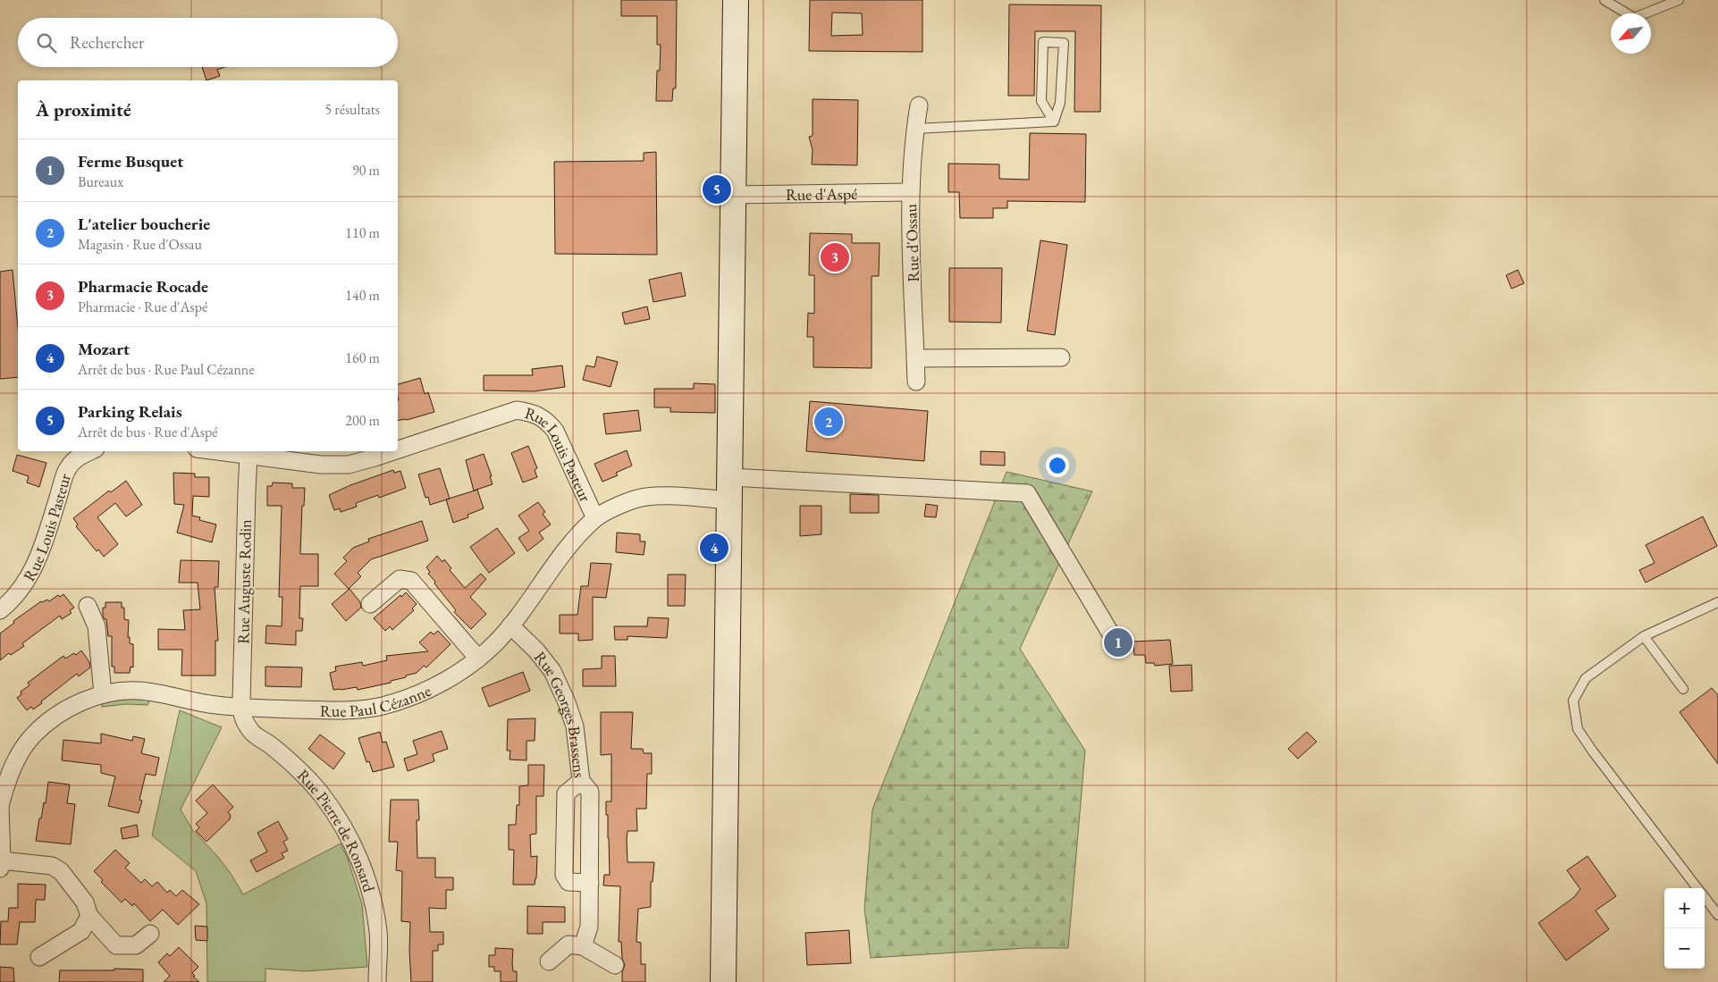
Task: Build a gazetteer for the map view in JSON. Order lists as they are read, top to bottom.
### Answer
{
  "streets": {
    "street": [
      "Rue d'Aspé",
      "Rue d'Ossau",
      "Rue Louis Pasteur",
      "Rue Auguste Rodin",
      "Rue Paul Cézanne",
      "Rue Georges Brassens",
      "Rue Pierre de Ronsard"
    ]
  },
  "crossings": [
    ["Rue d'Aspé", "Rue d'Ossau"],
    ["Rue Louis Pasteur", "Rue Auguste Rodin"],
    ["Rue Louis Pasteur", "Rue Paul Cézanne"],
    ["Rue Auguste Rodin", "Rue Paul Cézanne"],
    ["Rue Auguste Rodin", "Rue Pierre de Ronsard"],
    ["Rue Paul Cézanne", "Rue Georges Brassens"],
    ["Rue Paul Cézanne", "Rue Pierre de Ronsard"]
  ],
  "north": "bottom left",
  "page": {
    "search": "Rechercher",
    "heading": ["À proximité", "5 résultats"],
    "list": [
      {
        "mark": "1",
        "name": "Ferme Busquet",
        "note": "Bureaux",
        "value": "90 m"
      },
      {
        "mark": "2",
        "name": "L'atelier boucherie",
        "note": "Magasin · Rue d'Ossau",
        "value": "110 m"
      },
      {
        "mark": "3",
        "name": "Pharmacie Rocade",
        "note": "Pharmacie · Rue d'Aspé",
        "value": "140 m"
      },
      {
        "mark": "4",
        "name": "Mozart",
        "note": "Arrêt de bus · Rue Paul Cézanne",
        "value": "160 m"
      },
      {
        "mark": "5",
        "name": "Parking Relais",
        "note": "Arrêt de bus · Rue d'Aspé",
        "value": "200 m"
      }
    ],
    "pins": [
      "5",
      "3",
      "2",
      "4",
      "1"
    ],
    "map_buttons": ["+", "−"]
  }
}
